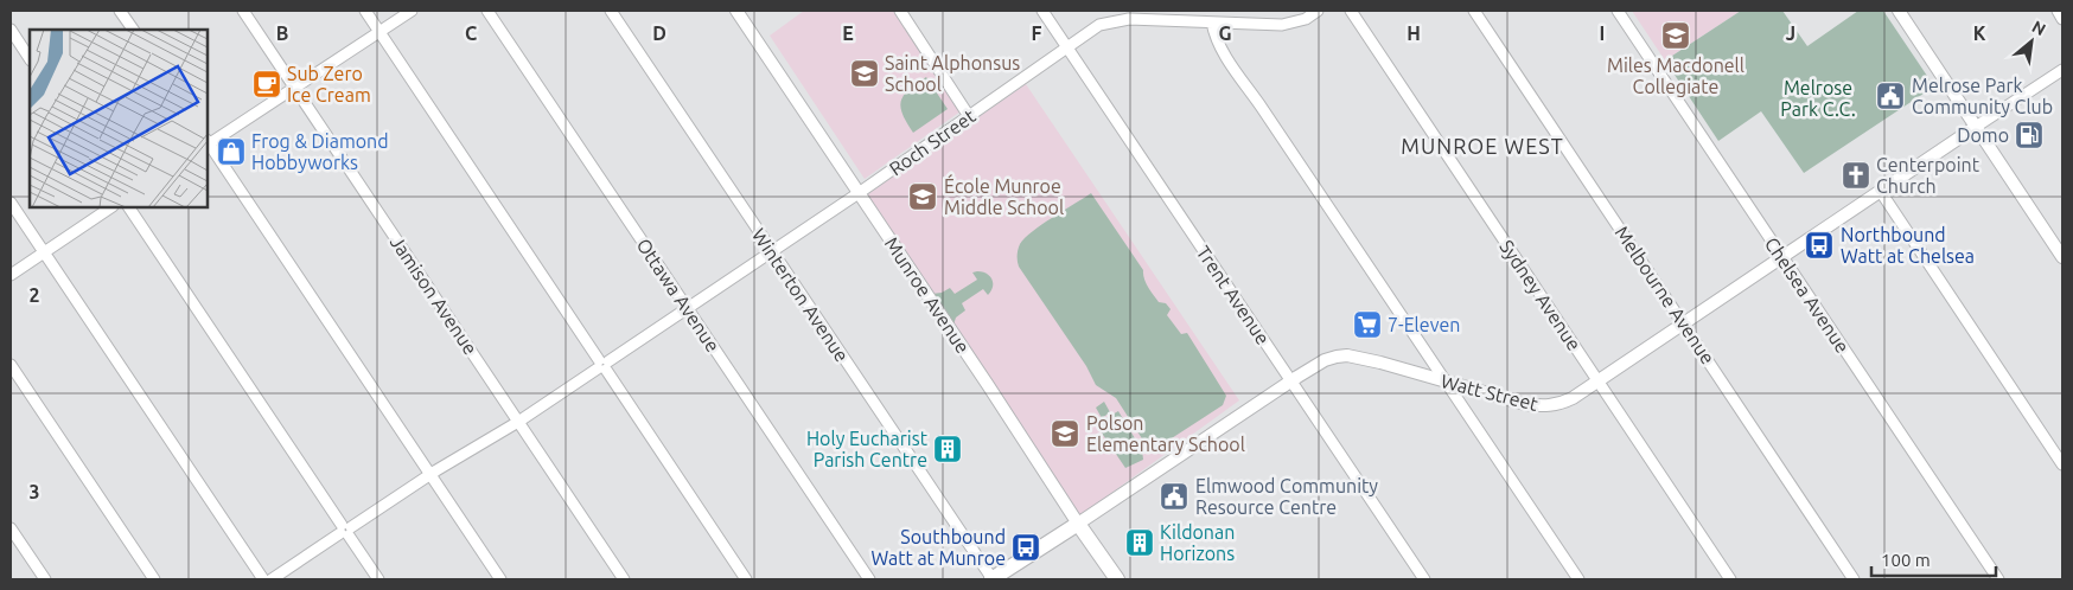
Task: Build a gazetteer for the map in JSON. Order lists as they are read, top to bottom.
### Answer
{
  "streets": {
    "main road": ["Munroe Avenue", "Watt Street"],
    "street": [
      "Roch Street",
      "Jamison Avenue",
      "Ottawa Avenue",
      "Winterton Avenue",
      "Trent Avenue",
      "Sydney Avenue",
      "Melbourne Avenue",
      "Chelsea Avenue"
    ]
  },
  "crossings": [
    ["Roch Street", "Jamison Avenue"],
    ["Roch Street", "Ottawa Avenue"],
    ["Roch Street", "Winterton Avenue"],
    ["Roch Street", "Munroe Avenue"],
    ["Roch Street", "Trent Avenue"],
    ["Winterton Avenue", "Watt Street"],
    ["Munroe Avenue", "Watt Street"],
    ["Trent Avenue", "Watt Street"],
    ["Sydney Avenue", "Watt Street"],
    ["Melbourne Avenue", "Watt Street"],
    ["Chelsea Avenue", "Watt Street"]
  ],
  "districts": ["MUNROE WEST"],
  "parks": ["Melrose Park C.C."],
  "places": {
    "school or university": [
      "Miles Macdonell Collegiate",
      "Saint Alphonsus School",
      "École Munroe Middle School",
      "Polson Elementary School"
    ],
    "cafe": ["Sub Zero Ice Cream"],
    "public building": ["Melrose Park Community Club", "Elmwood Community Resource Centre"],
    "fuel station": ["Domo"],
    "shop": ["Frog & Diamond Hobbyworks"],
    "church": ["Centerpoint Church"],
    "bus stop": ["Northbound Watt at Chelsea", "Southbound Watt at Munroe"],
    "supermarket": ["7-Eleven"],
    "building": ["Holy Eucharist Parish Centre", "Kildonan Horizons"]
  },
  "scale_bar": "100 m",
  "north": "top right",
  "grid": {
    "columns": [
      "B",
      "C",
      "D",
      "E",
      "F",
      "G",
      "H",
      "I",
      "J",
      "K"
    ],
    "rows": ["2", "3"]
  }
}
